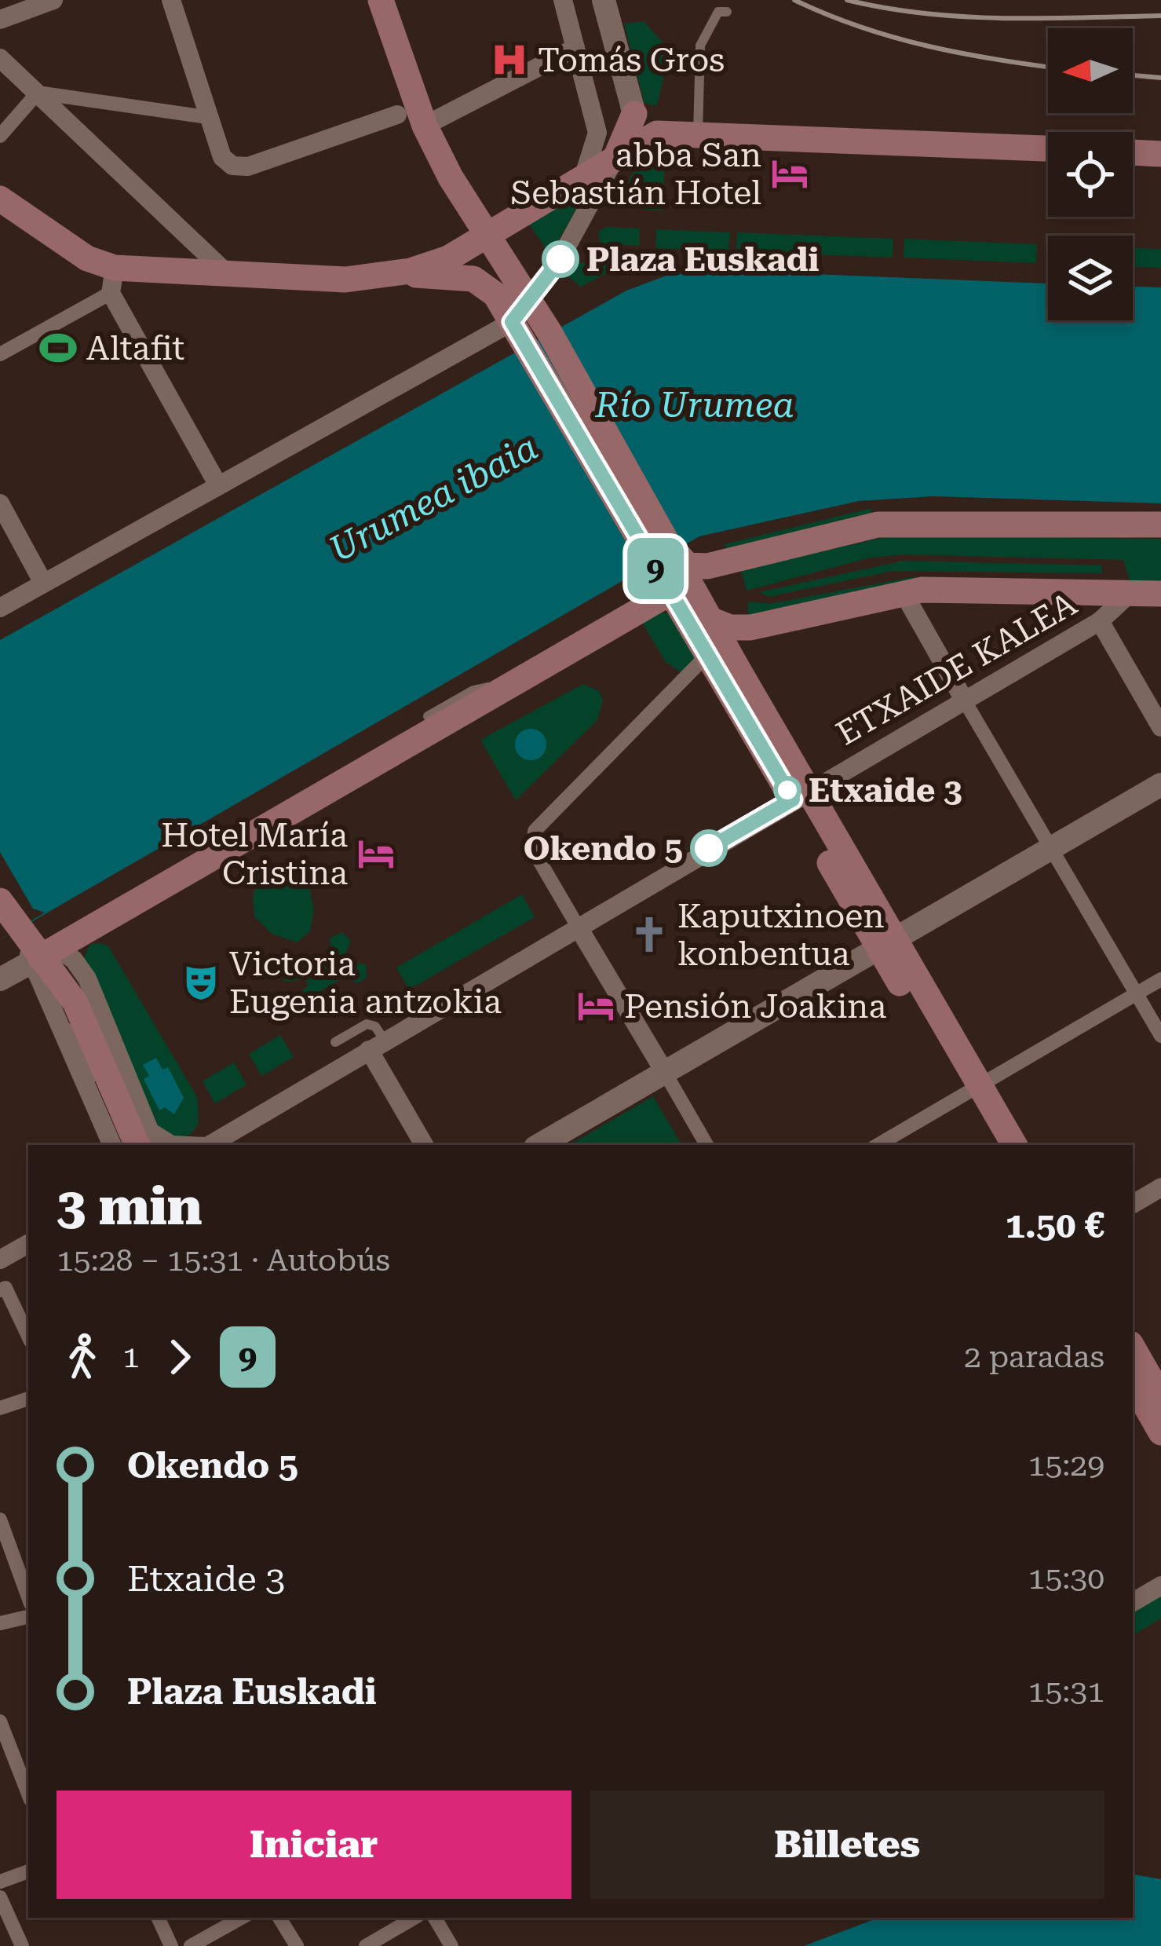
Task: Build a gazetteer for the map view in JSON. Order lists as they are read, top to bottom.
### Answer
{
  "streets": {
    "street": ["ETXAIDE KALEA"]
  },
  "water": ["Río Urumea", "Urumea ibaia"],
  "places": {
    "hospital": ["Tomás Gros"],
    "hotel": ["abba San Sebastián Hotel", "Hotel María Cristina", "Pensión Joakina"],
    "other": ["Plaza Euskadi", "Etxaide 3", "Okendo 5"],
    "sports": ["Altafit"],
    "church": ["Kaputxinoen konbentua"],
    "theatre": ["Victoria Eugenia antzokia"]
  },
  "lines": ["bus line 9"],
  "north": "left",
  "page": {
    "on_map": "9",
    "heading": ["3 min", "15:28 – 15:31 · Autobús", "1.50 €"],
    "legs": ["1", "9", "2 paradas"],
    "list": [
      {
        "name": "Okendo 5",
        "value": "15:29"
      },
      {
        "name": "Etxaide 3",
        "value": "15:30"
      },
      {
        "name": "Plaza Euskadi",
        "value": "15:31"
      }
    ],
    "buttons": ["Iniciar", "Billetes"]
  }
}
